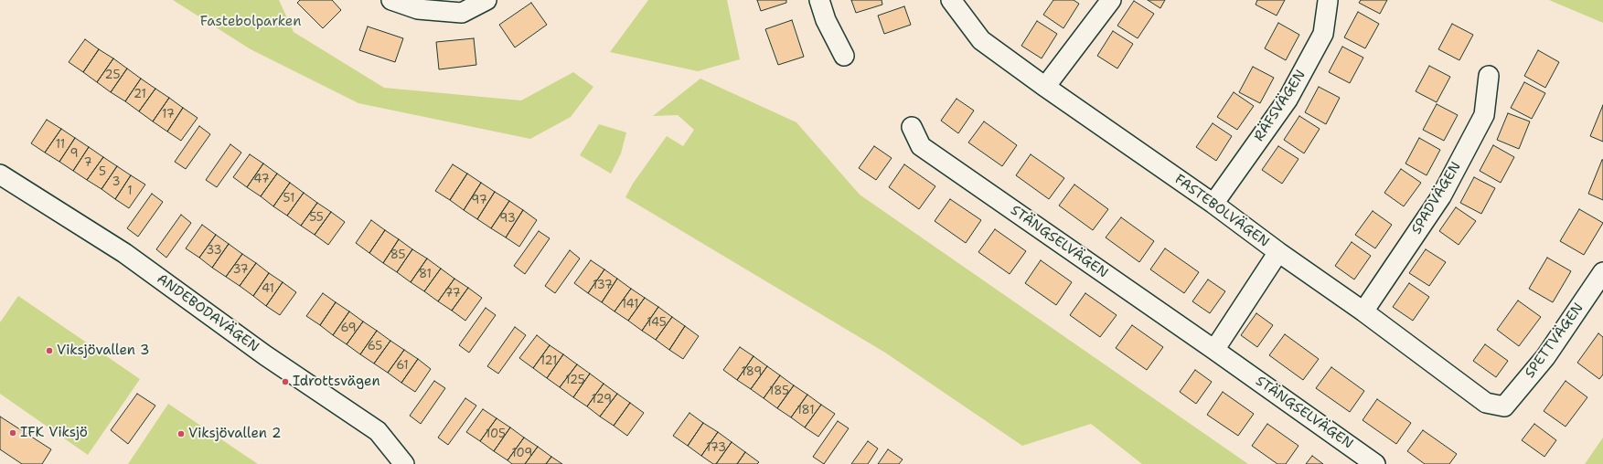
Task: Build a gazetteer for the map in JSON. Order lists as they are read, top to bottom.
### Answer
{
  "streets": {
    "street": [
      "RÄFSVÄGEN",
      "SPADVÄGEN",
      "FASTEBOLVÄGEN",
      "STÄNGSELVÄGEN",
      "ANDEBODAVÄGEN",
      "SPETTVÄGEN"
    ]
  },
  "crossings": [
    ["RÄFSVÄGEN", "FASTEBOLVÄGEN"],
    ["SPADVÄGEN", "FASTEBOLVÄGEN"],
    ["FASTEBOLVÄGEN", "SPETTVÄGEN"]
  ],
  "parks": ["Fastebolparken"],
  "places": [
    "Viksjövallen 3",
    "Idrottsvägen",
    "IFK Viksjö",
    "Viksjövallen 2"
  ],
  "house_numbers": [
    "25",
    "21",
    "17",
    "11",
    "9",
    "7",
    "5",
    "47",
    "3",
    "1",
    "51",
    "97",
    "55",
    "93",
    "33",
    "85",
    "37",
    "81",
    "137",
    "41",
    "77",
    "141",
    "145",
    "69",
    "65",
    "121",
    "61",
    "189",
    "125",
    "185",
    "129",
    "181",
    "105",
    "173",
    "109"
  ]
}
